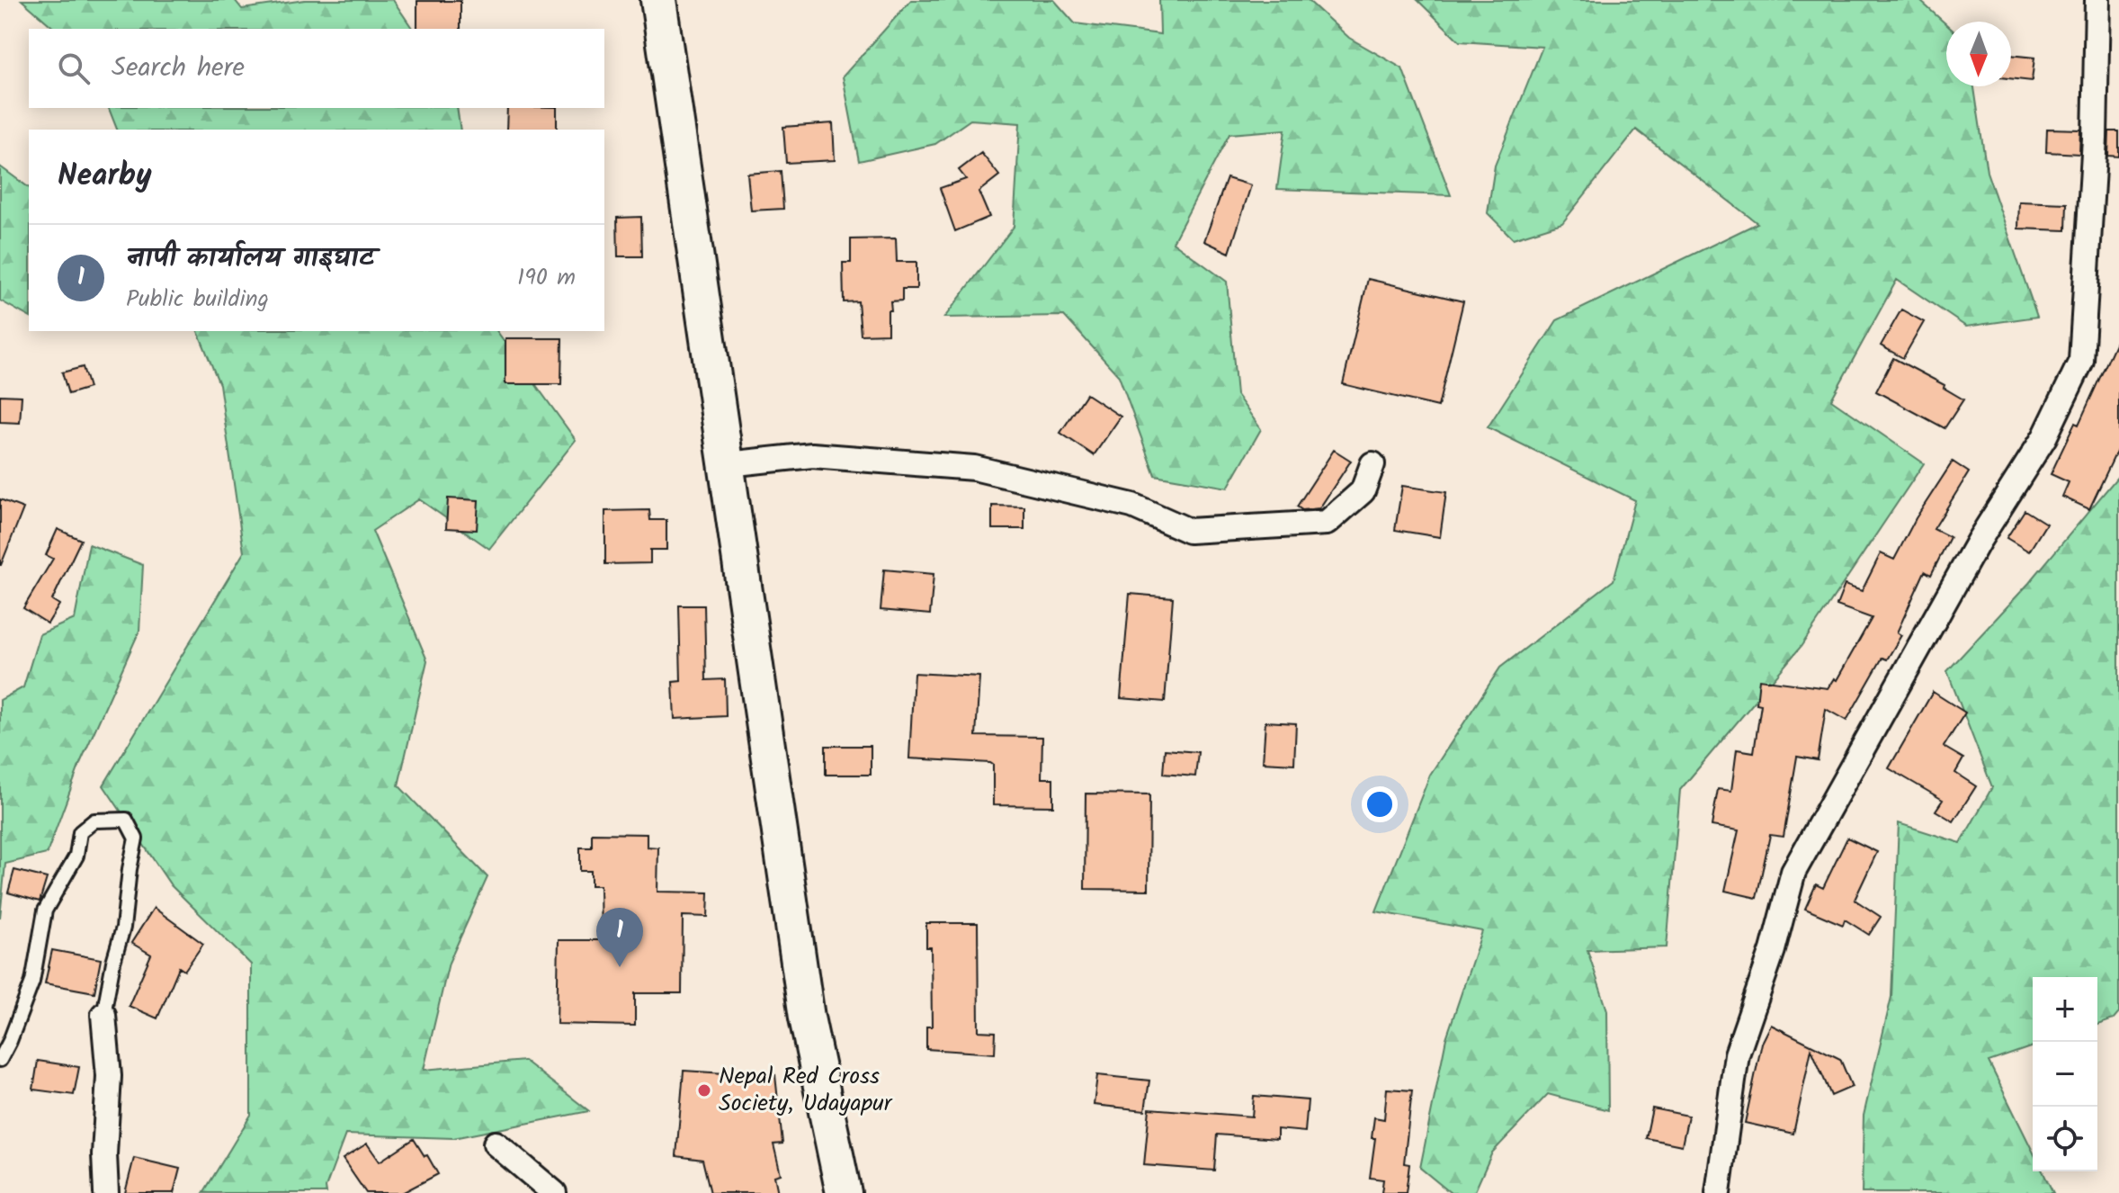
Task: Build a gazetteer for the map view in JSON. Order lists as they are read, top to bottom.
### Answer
{
  "places": ["Nepal Red Cross Society, Udayapur"],
  "north": "bottom",
  "page": {
    "search": "Search here",
    "heading": "Nearby",
    "list": [
      {
        "mark": "1",
        "name": "नापी कार्यालय गाइघाट",
        "note": "Public building",
        "value": "190 m"
      }
    ],
    "pins": "1",
    "map_buttons": ["+", "−"]
  }
}
